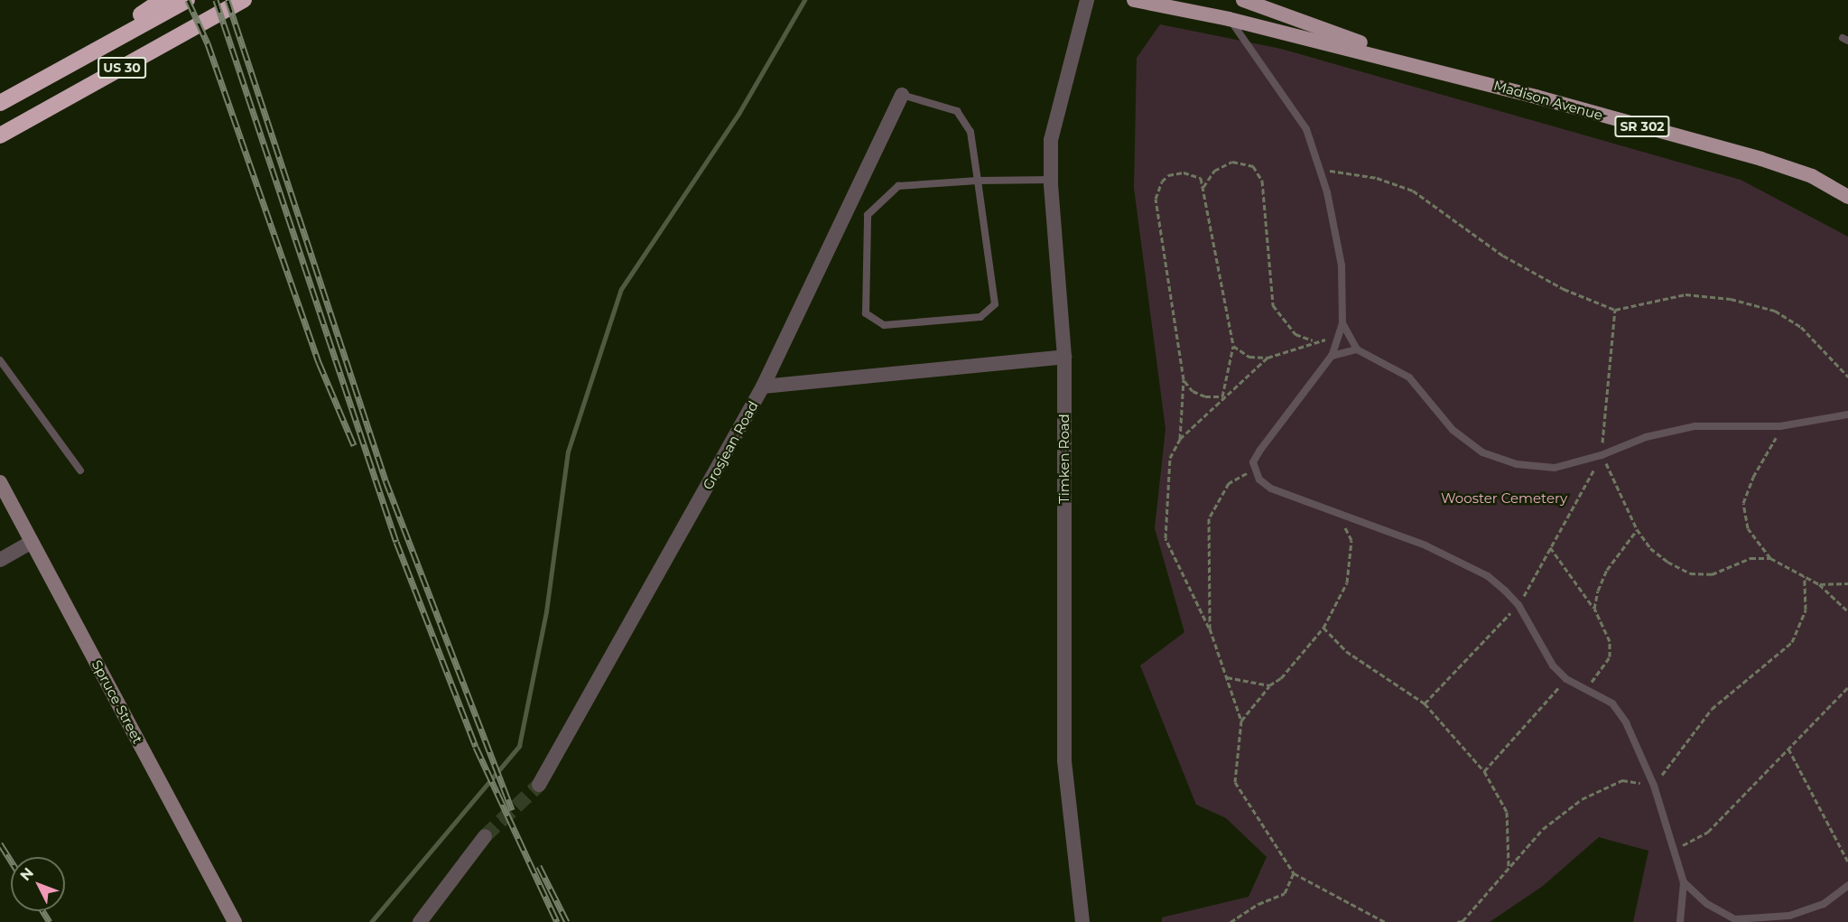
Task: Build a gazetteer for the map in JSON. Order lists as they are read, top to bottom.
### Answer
{
  "streets": {
    "highway": ["US 30"],
    "main road": ["Madison Avenue", "SR 302", "Spruce Street"],
    "street": ["Grosjean Road", "Timken Road"]
  },
  "parks": ["Wooster Cemetery"],
  "north": "top left"
}
